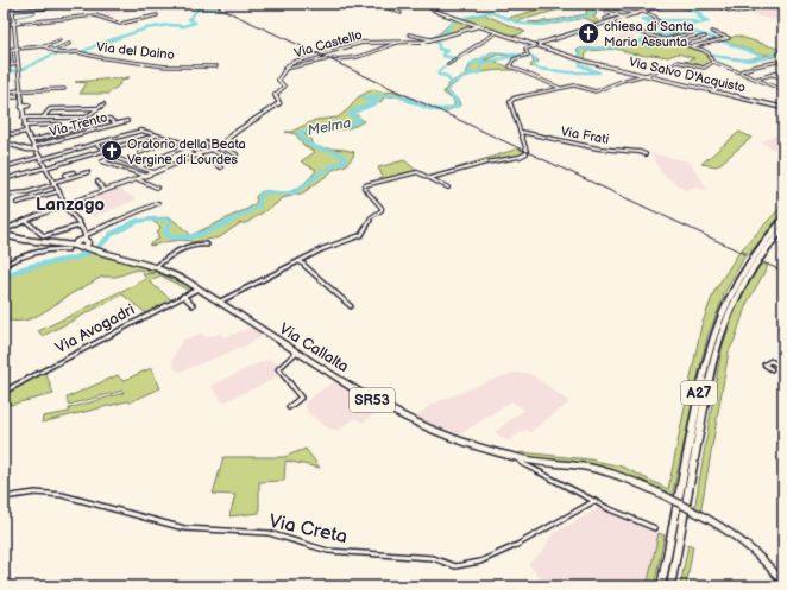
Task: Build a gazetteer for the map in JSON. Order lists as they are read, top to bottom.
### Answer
{
  "streets": {
    "highway": ["A27"],
    "main road": ["Via Callalta", "SR53"],
    "street": [
      "Via Castello",
      "Via del Daino",
      "Via Salvo D'Acquisto",
      "Via Trento",
      "Via Frati",
      "Via Avogadri",
      "Via Creta"
    ]
  },
  "crossings": [
    ["Via Avogadri", "Via Callalta"],
    ["Via Callalta", "SR53"],
    ["Via Callalta", "Via Creta"]
  ],
  "districts": ["Lanzago"],
  "water": ["Melma"],
  "places": {
    "church": ["chiesa di Santa Maria Assunta", "Oratorio della Beata Vergine di Lourdes"]
  }
}
